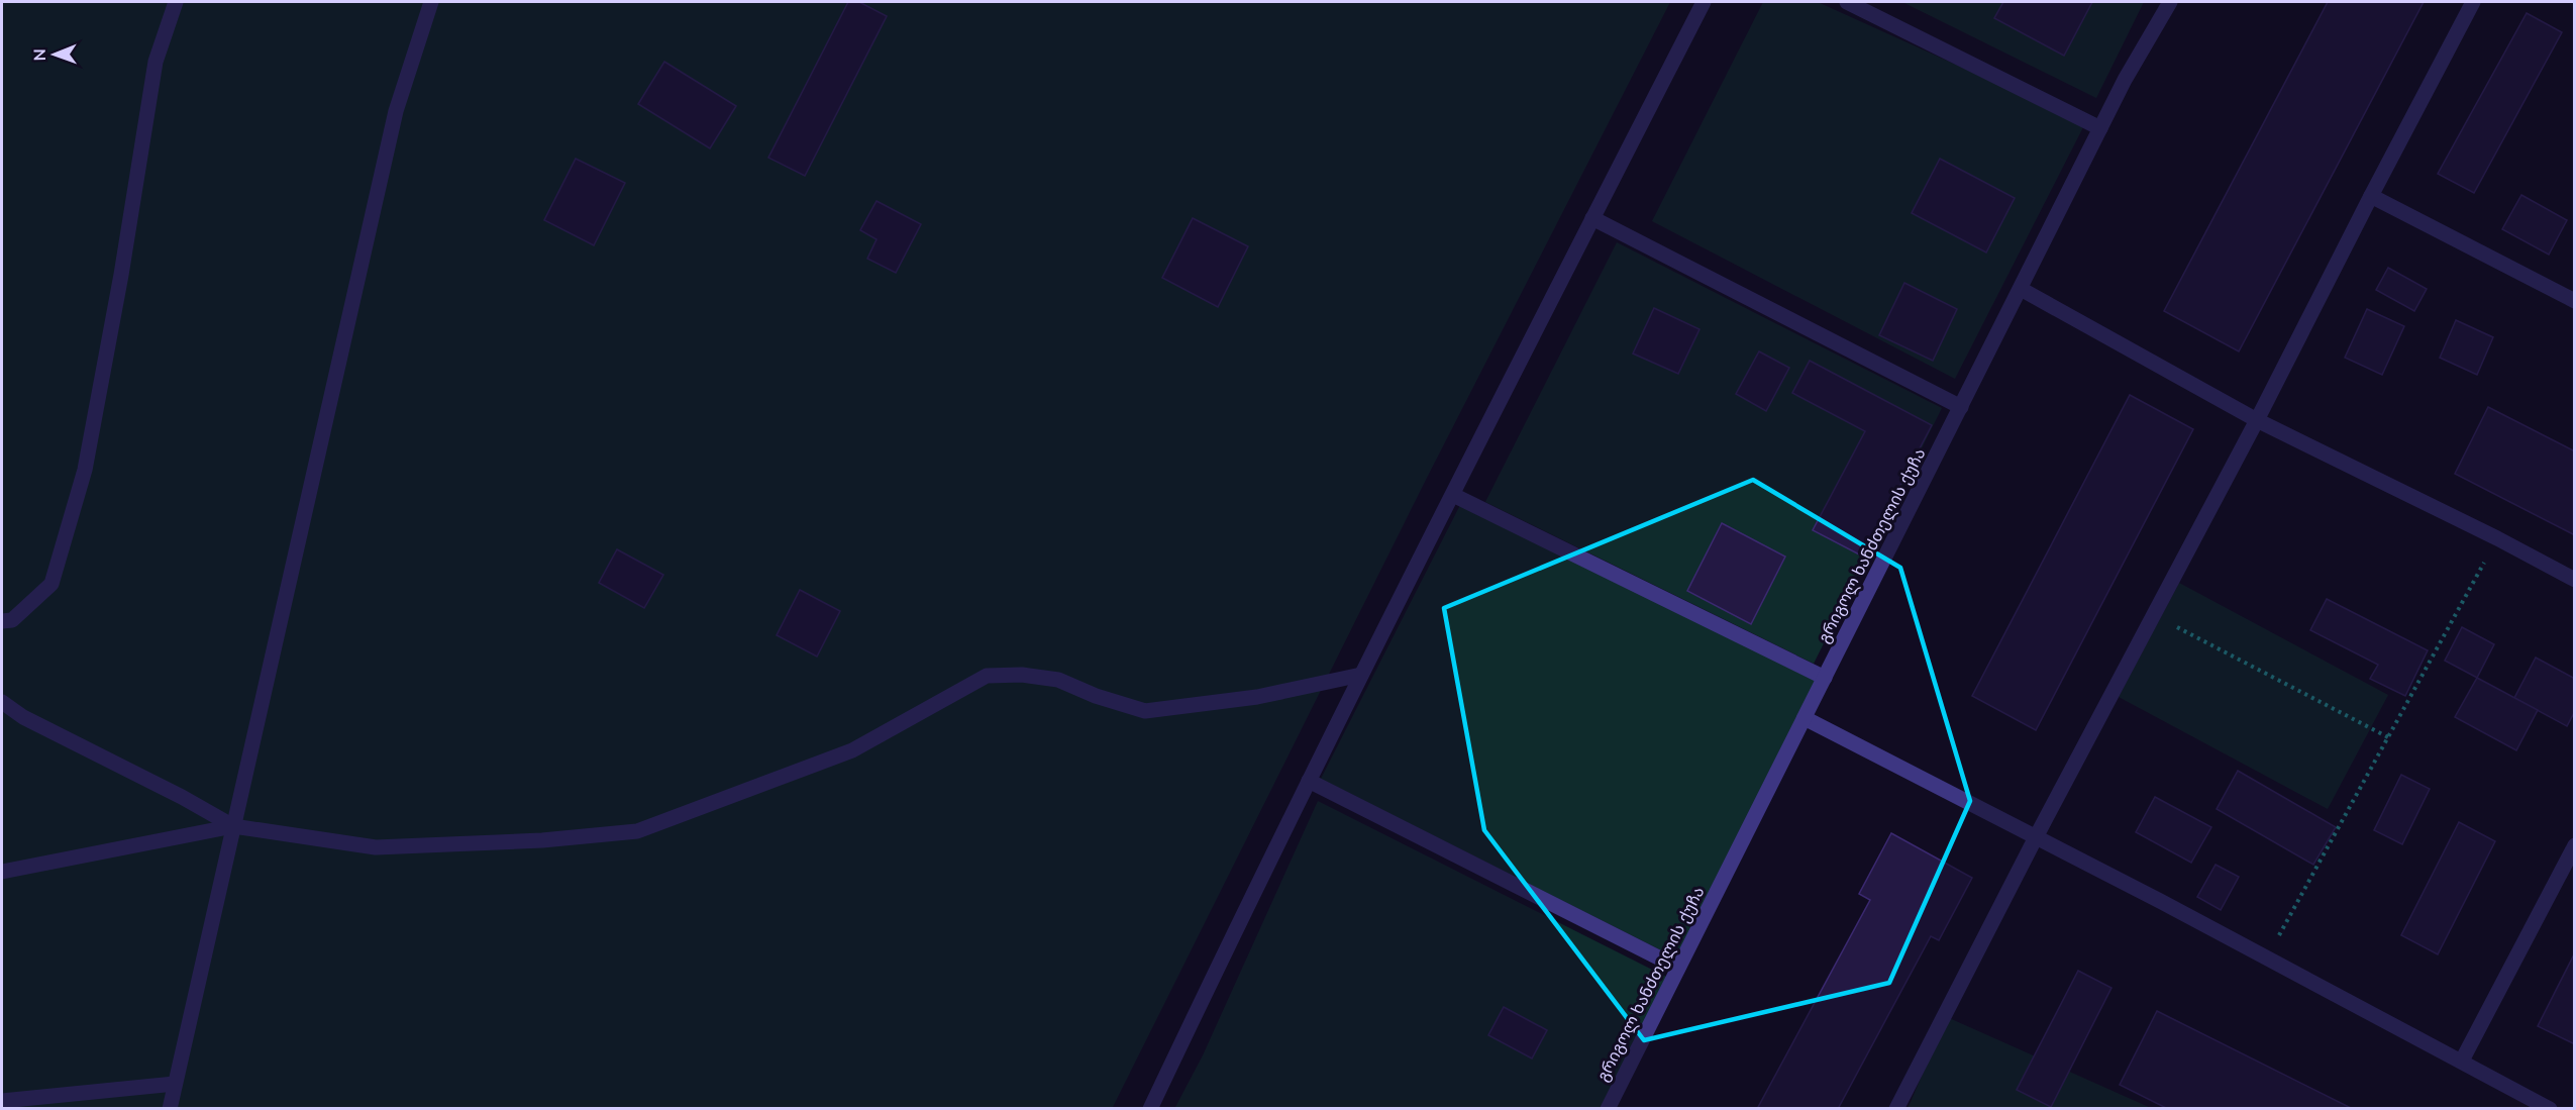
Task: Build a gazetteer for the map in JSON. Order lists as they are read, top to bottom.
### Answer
{
  "streets": {
    "street": ["გრიგოლ ხანძთელის ქუჩა"]
  },
  "north": "left"
}
